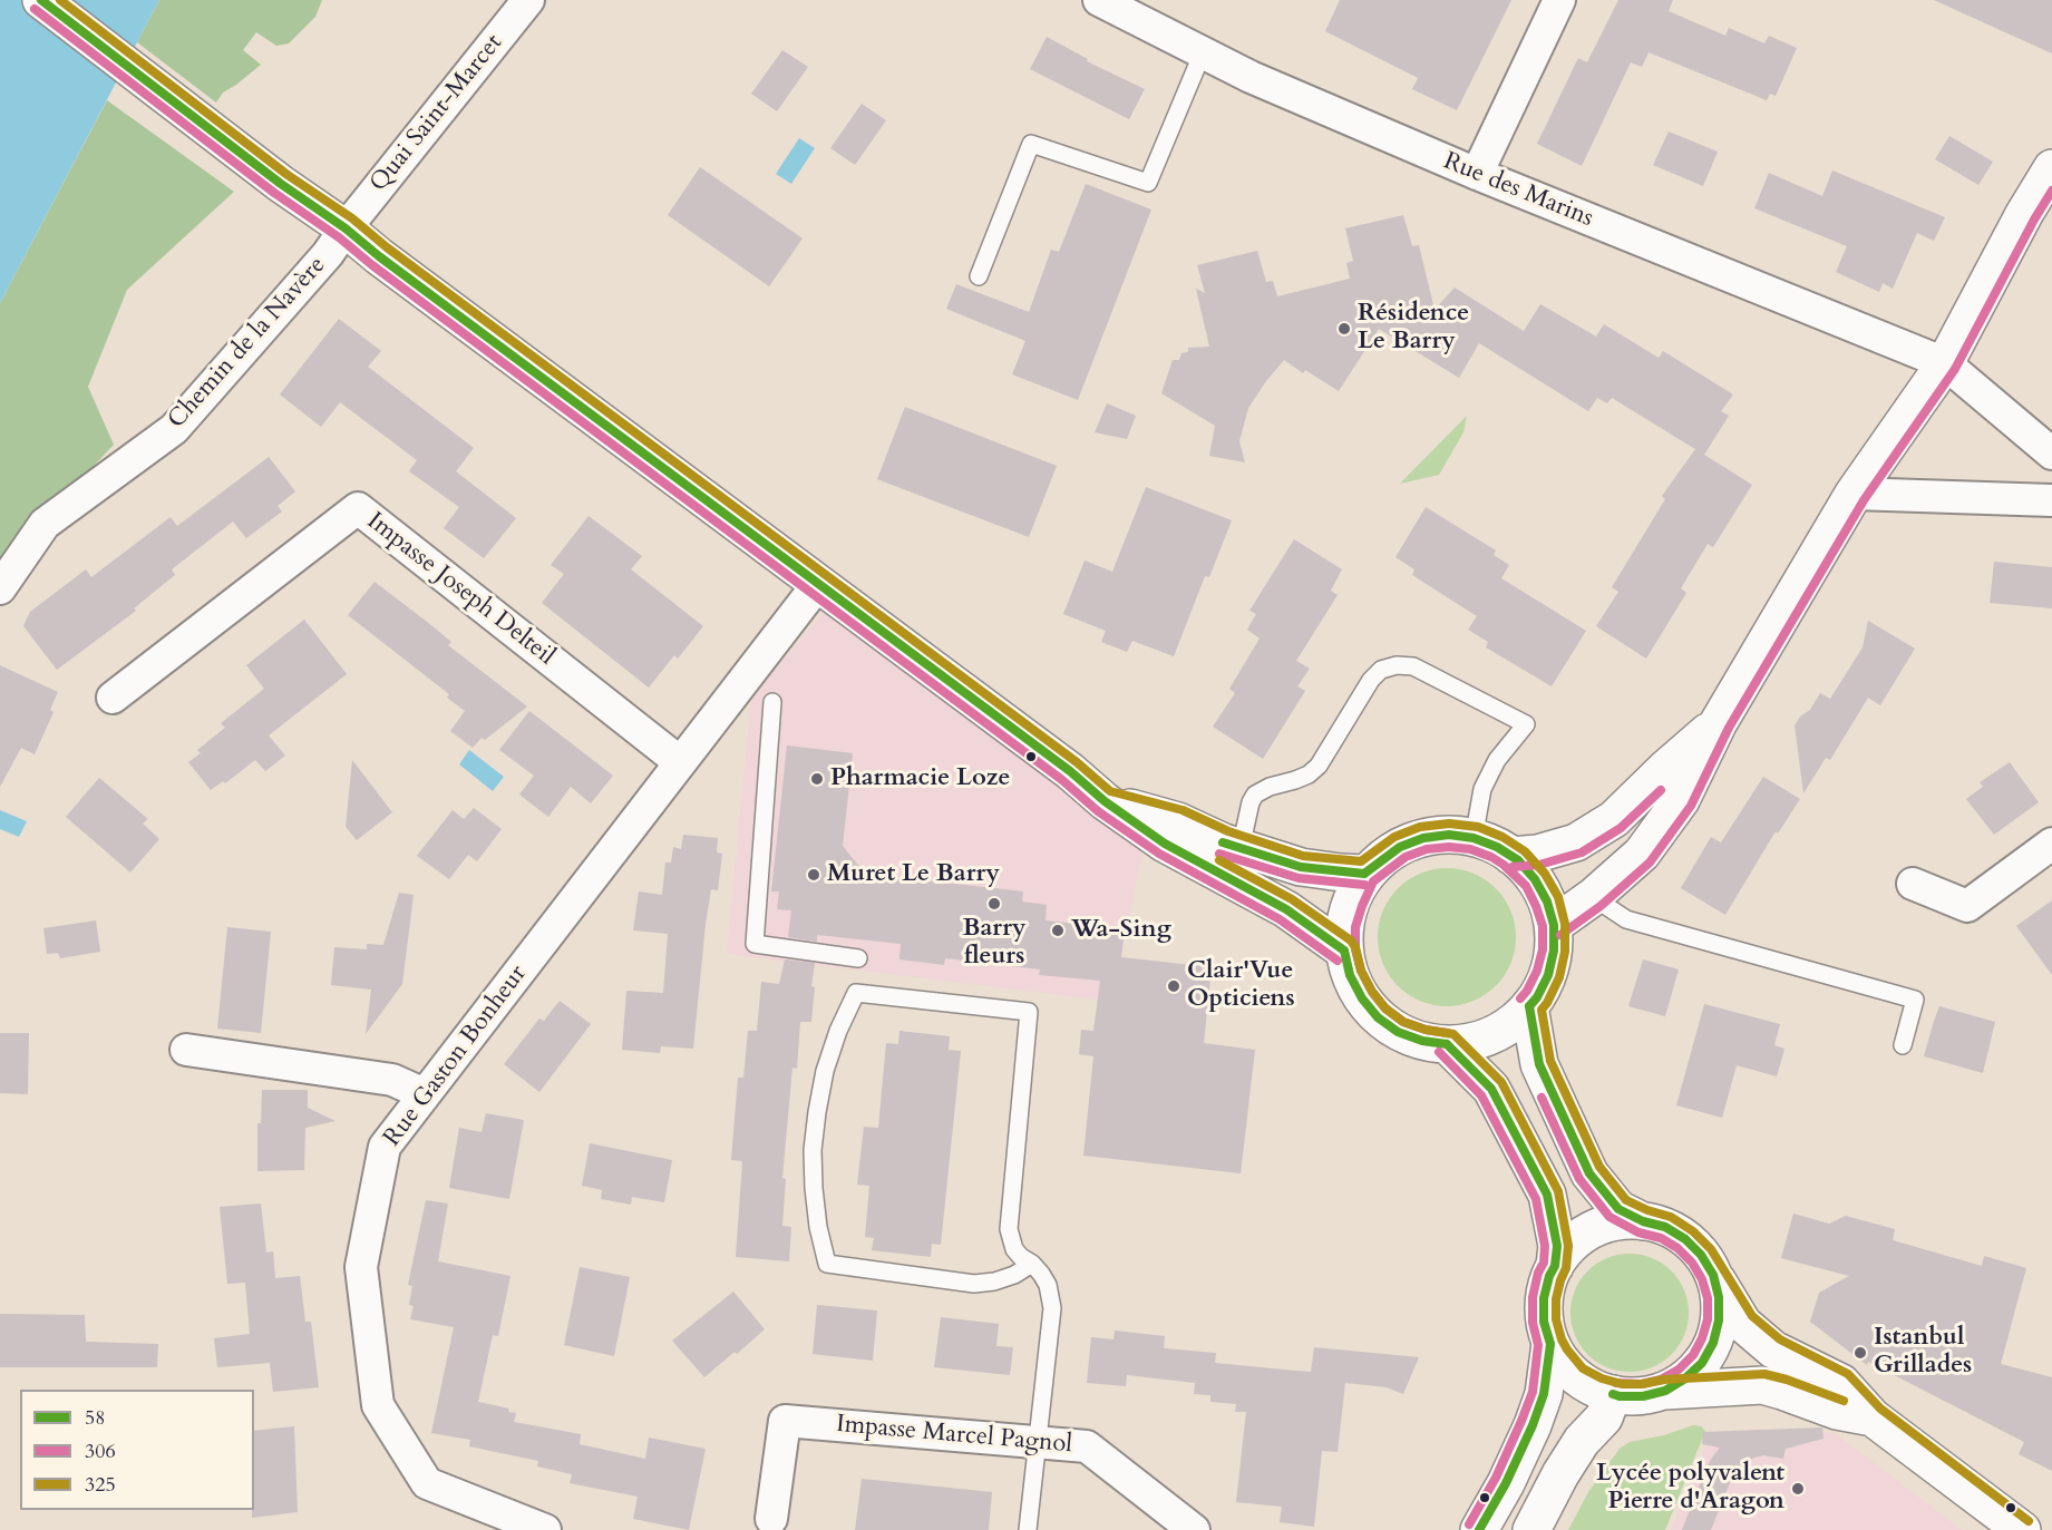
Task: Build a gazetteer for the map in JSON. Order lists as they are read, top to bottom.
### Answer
{
  "streets": {
    "street": [
      "Quai Saint-Marcet",
      "Rue des Marins",
      "Chemin de la Navère",
      "Impasse Joseph Delteil",
      "Rue Gaston Bonheur",
      "Impasse Marcel Pagnol"
    ]
  },
  "crossings": [
    ["Quai Saint-Marcet", "Chemin de la Navère"],
    ["Impasse Joseph Delteil", "Rue Gaston Bonheur"]
  ],
  "places": [
    "Résidence Le Barry",
    "Pharmacie Loze",
    "Muret Le Barry",
    "Barry fleurs",
    "Wa-Sing",
    "Clair'Vue Opticiens",
    "Istanbul Grillades",
    "Lycée polyvalent Pierre d'Aragon"
  ],
  "lines": ["transit line 58", "transit line 325", "transit line 306"],
  "legend": ["58", "306", "325"]
}
